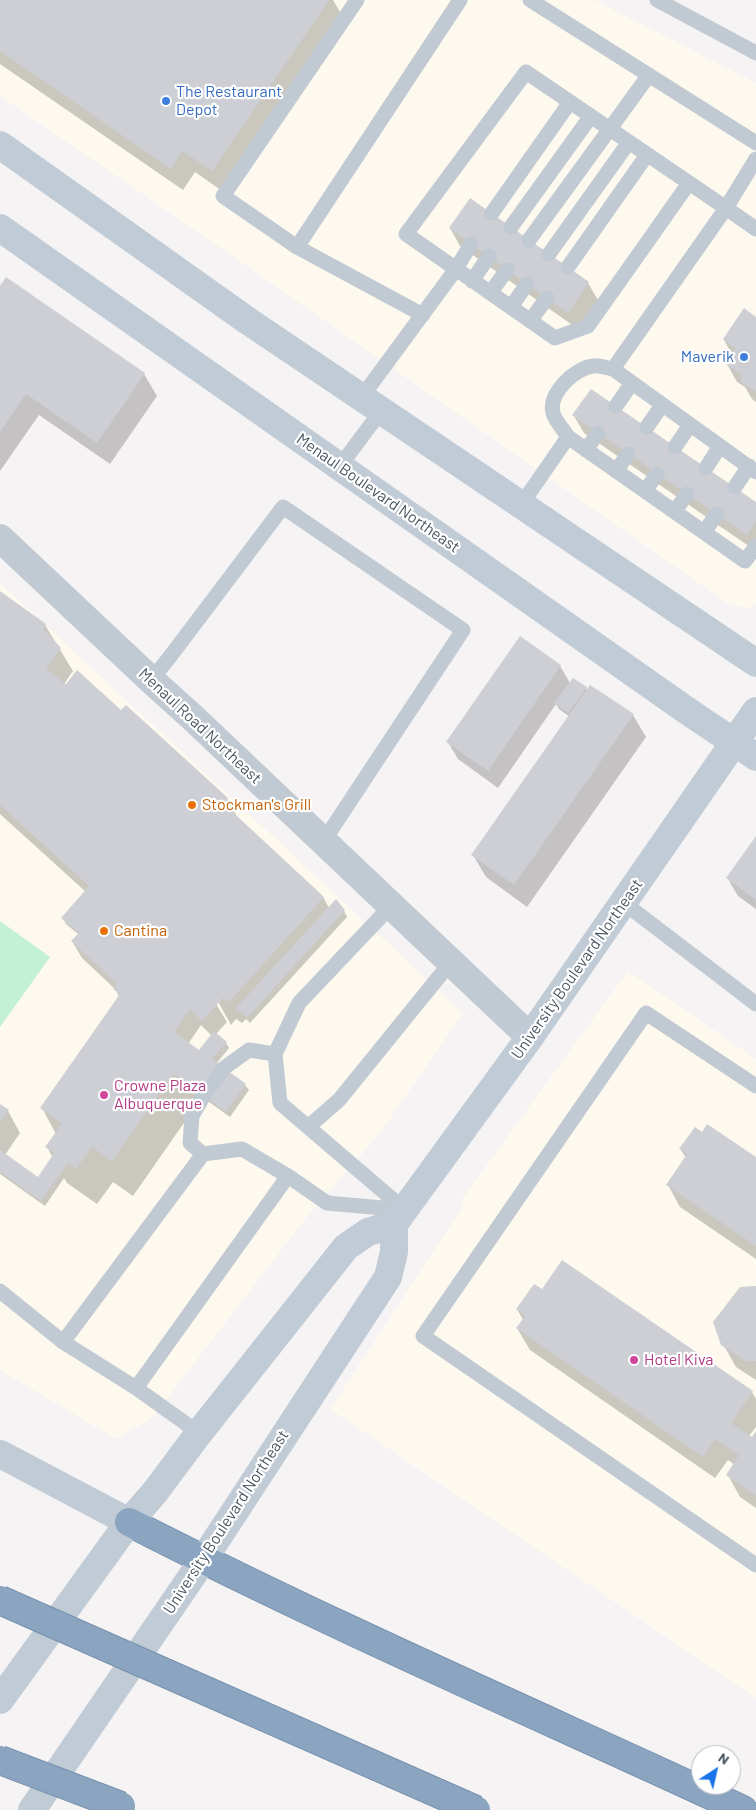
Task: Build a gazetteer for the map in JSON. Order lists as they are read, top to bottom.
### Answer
{
  "streets": {
    "main road": ["Menaul Boulevard Northeast", "University Boulevard Northeast"],
    "street": ["Menaul Road Northeast"]
  },
  "crossings": [
    ["Menaul Boulevard Northeast", "University Boulevard Northeast"],
    ["Menaul Road Northeast", "University Boulevard Northeast"]
  ],
  "places": [
    "The Restaurant Depot",
    "Maverik",
    "Stockman's Grill",
    "Cantina",
    "Crowne Plaza Albuquerque",
    "Hotel Kiva"
  ],
  "north": "top right"
}
